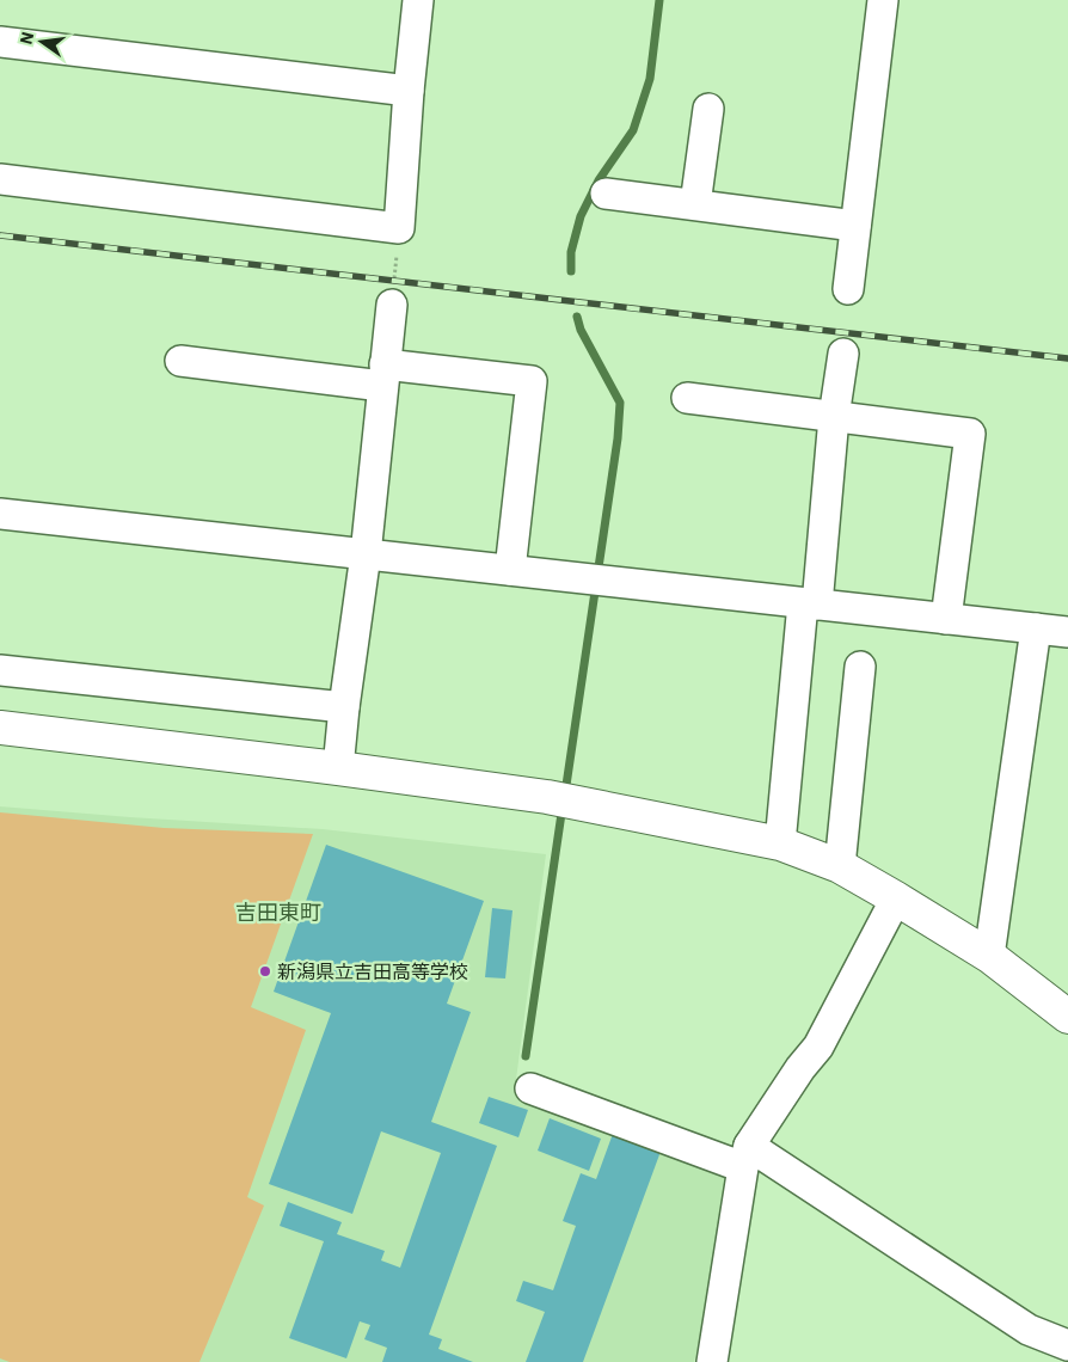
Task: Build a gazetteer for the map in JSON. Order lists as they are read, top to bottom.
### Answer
{
  "districts": ["吉田東町"],
  "places": ["新潟県立吉田高等学校"],
  "north": "left"
}
